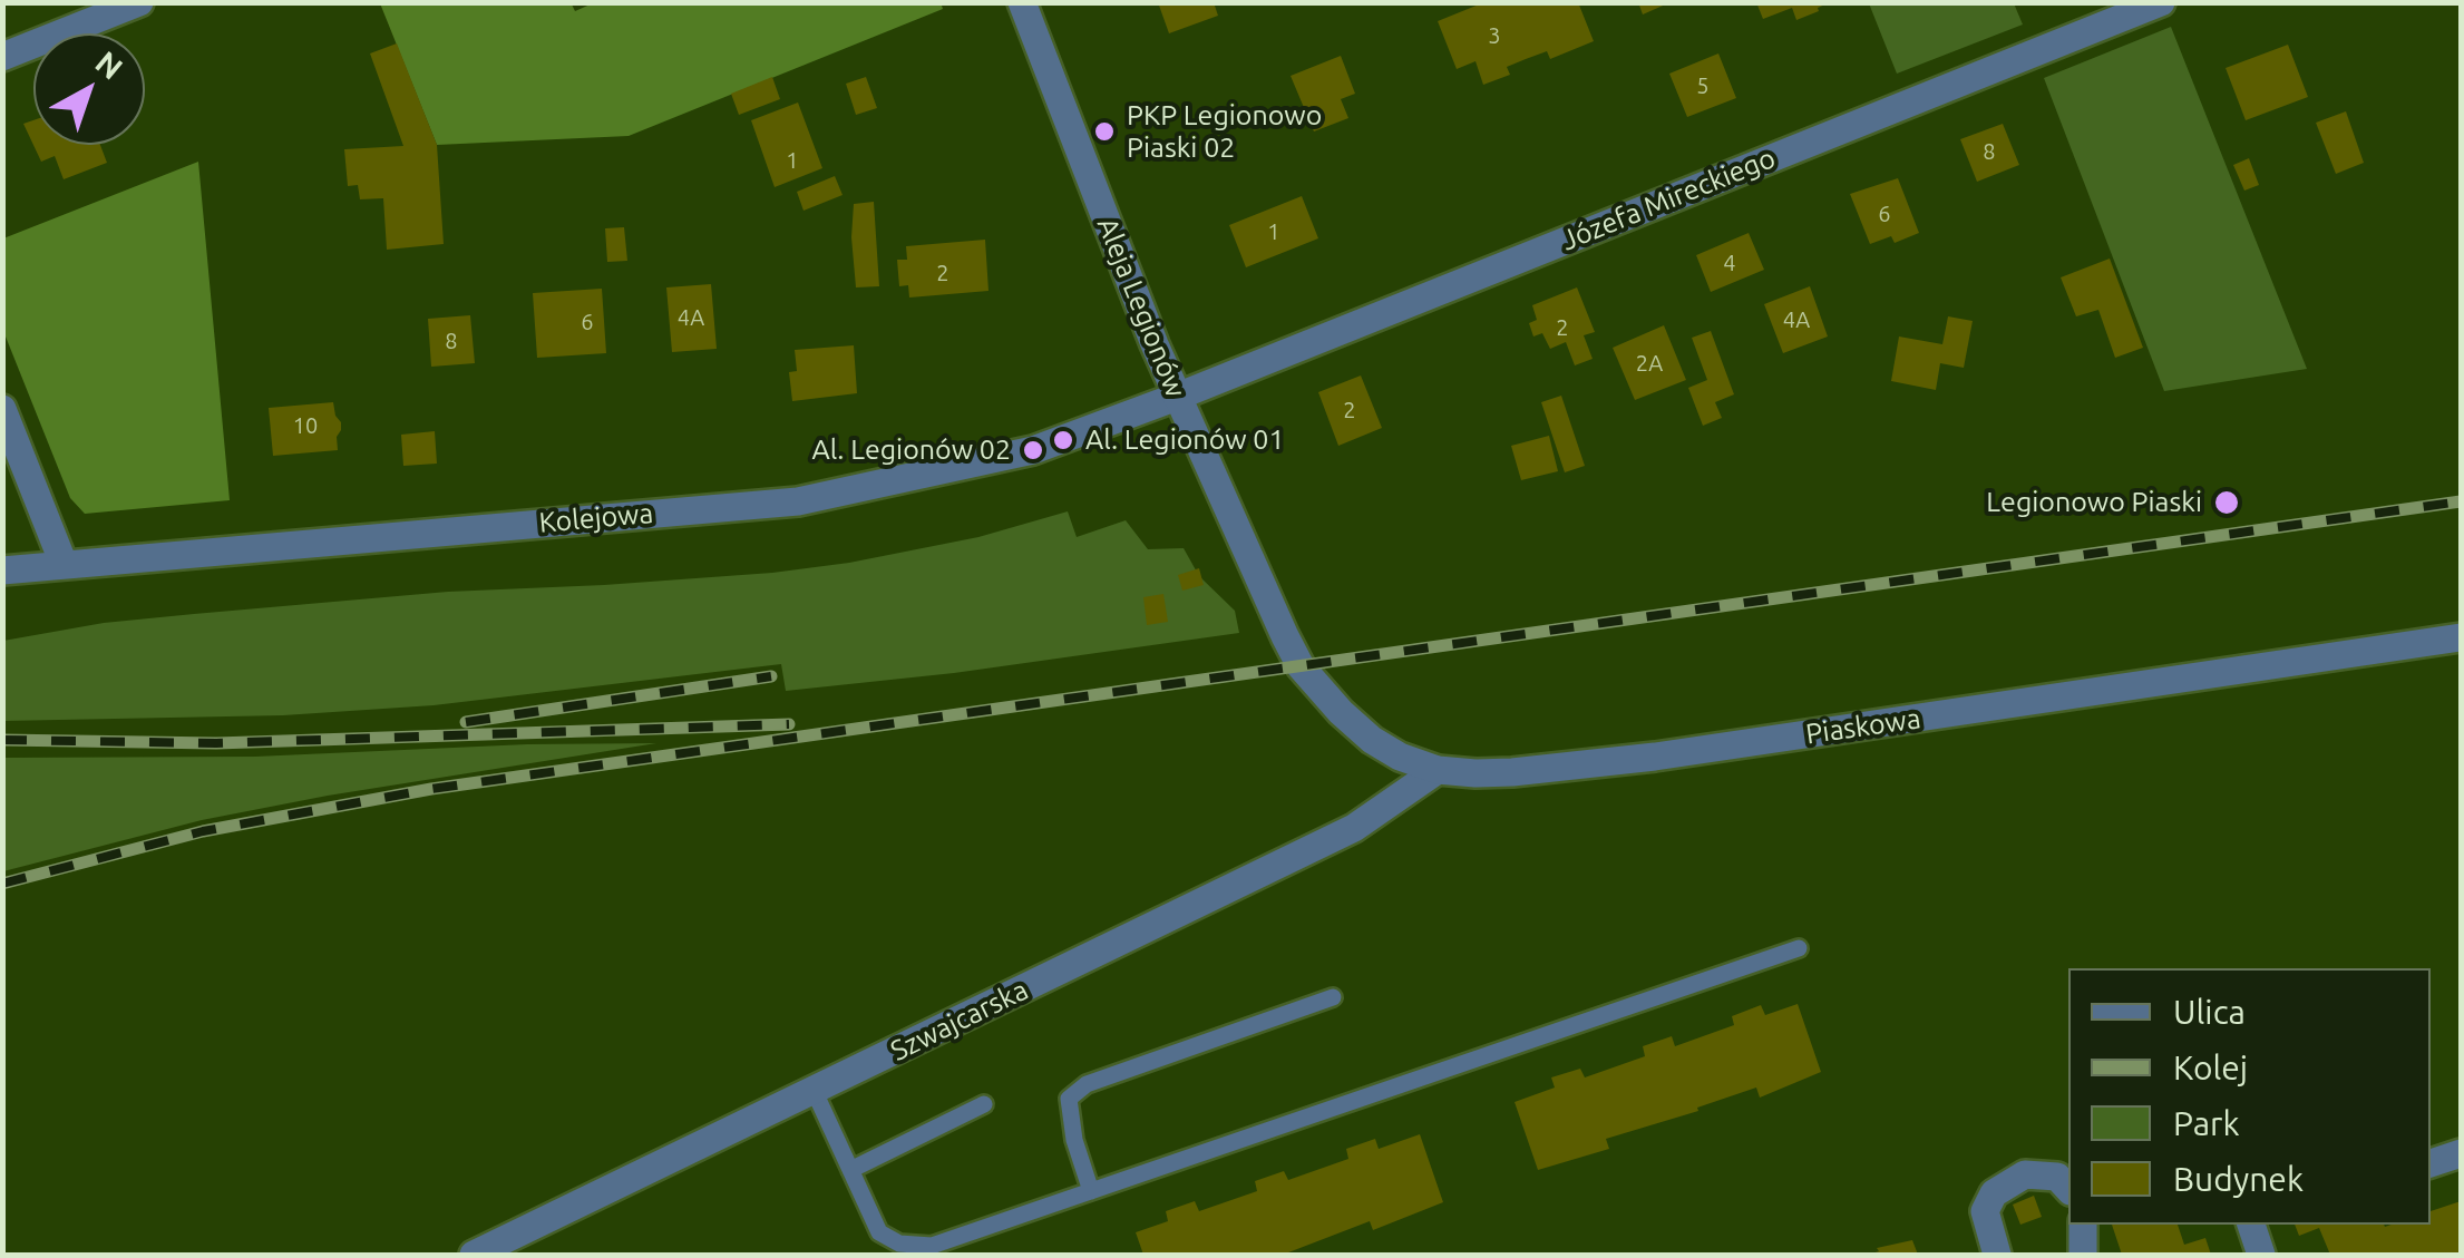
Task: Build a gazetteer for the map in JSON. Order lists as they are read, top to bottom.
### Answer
{
  "streets": {
    "street": [
      "Józefa Mireckiego",
      "Aleja Legionów",
      "Kolejowa",
      "Piaskowa",
      "Szwajcarska"
    ]
  },
  "crossings": [
    ["Józefa Mireckiego", "Aleja Legionów"],
    ["Józefa Mireckiego", "Kolejowa"],
    ["Aleja Legionów", "Kolejowa"],
    ["Aleja Legionów", "Piaskowa"],
    ["Piaskowa", "Szwajcarska"]
  ],
  "places": [
    "PKP Legionowo Piaski 02",
    "Al. Legionów 01",
    "Al. Legionów 02",
    "Legionowo Piaski"
  ],
  "house_numbers": [
    "3",
    "5",
    "8",
    "1",
    "6",
    "1",
    "4",
    "2",
    "4A",
    "4A",
    "6",
    "2",
    "8",
    "2A",
    "2",
    "10"
  ],
  "legend": [
    "Ulica",
    "Kolej",
    "Park",
    "Budynek"
  ],
  "north": "top right"
}
